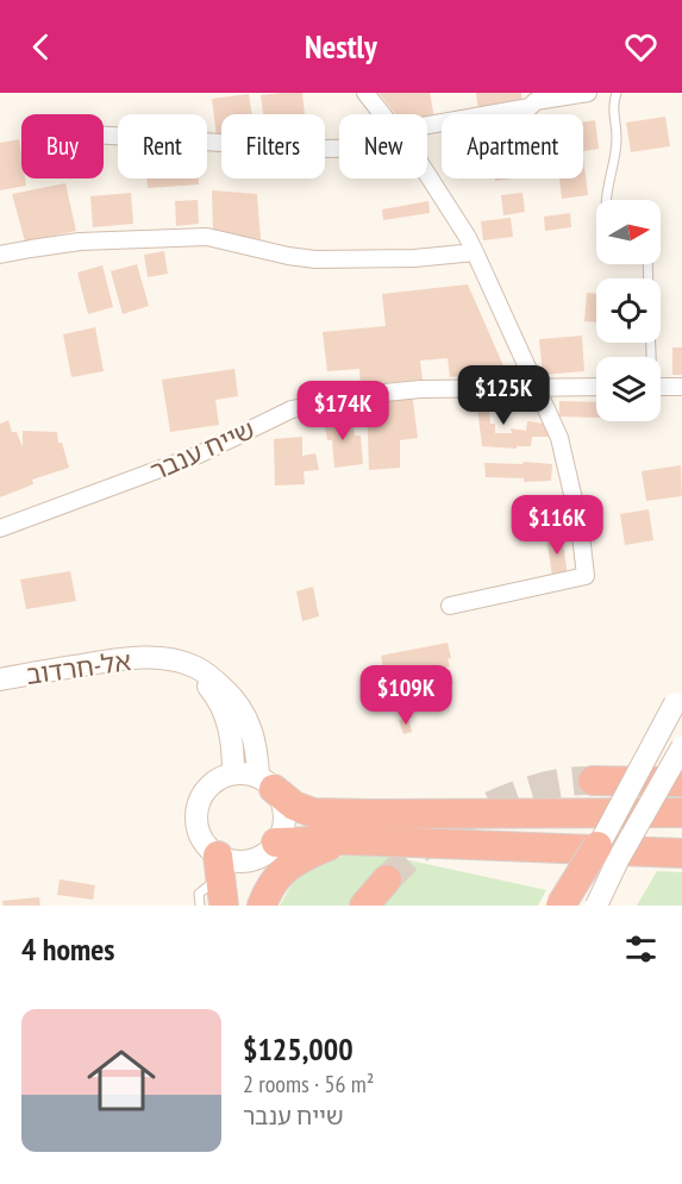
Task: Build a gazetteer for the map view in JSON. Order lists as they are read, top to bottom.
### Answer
{
  "streets": {
    "street": ["שייח ענבר", "אל-חרדוב"]
  },
  "north": "right",
  "page": {
    "header": "Nestly",
    "chip": [
      "Buy",
      "Rent",
      "Filters",
      "New",
      "Apartment"
    ],
    "price": [
      "$125K",
      "$174K",
      "$116K",
      "$109K"
    ],
    "heading": "4 homes",
    "list": [
      {
        "name": "$125,000",
        "note": "2 rooms · 56 m² · שייח ענבר"
      }
    ]
  }
}
